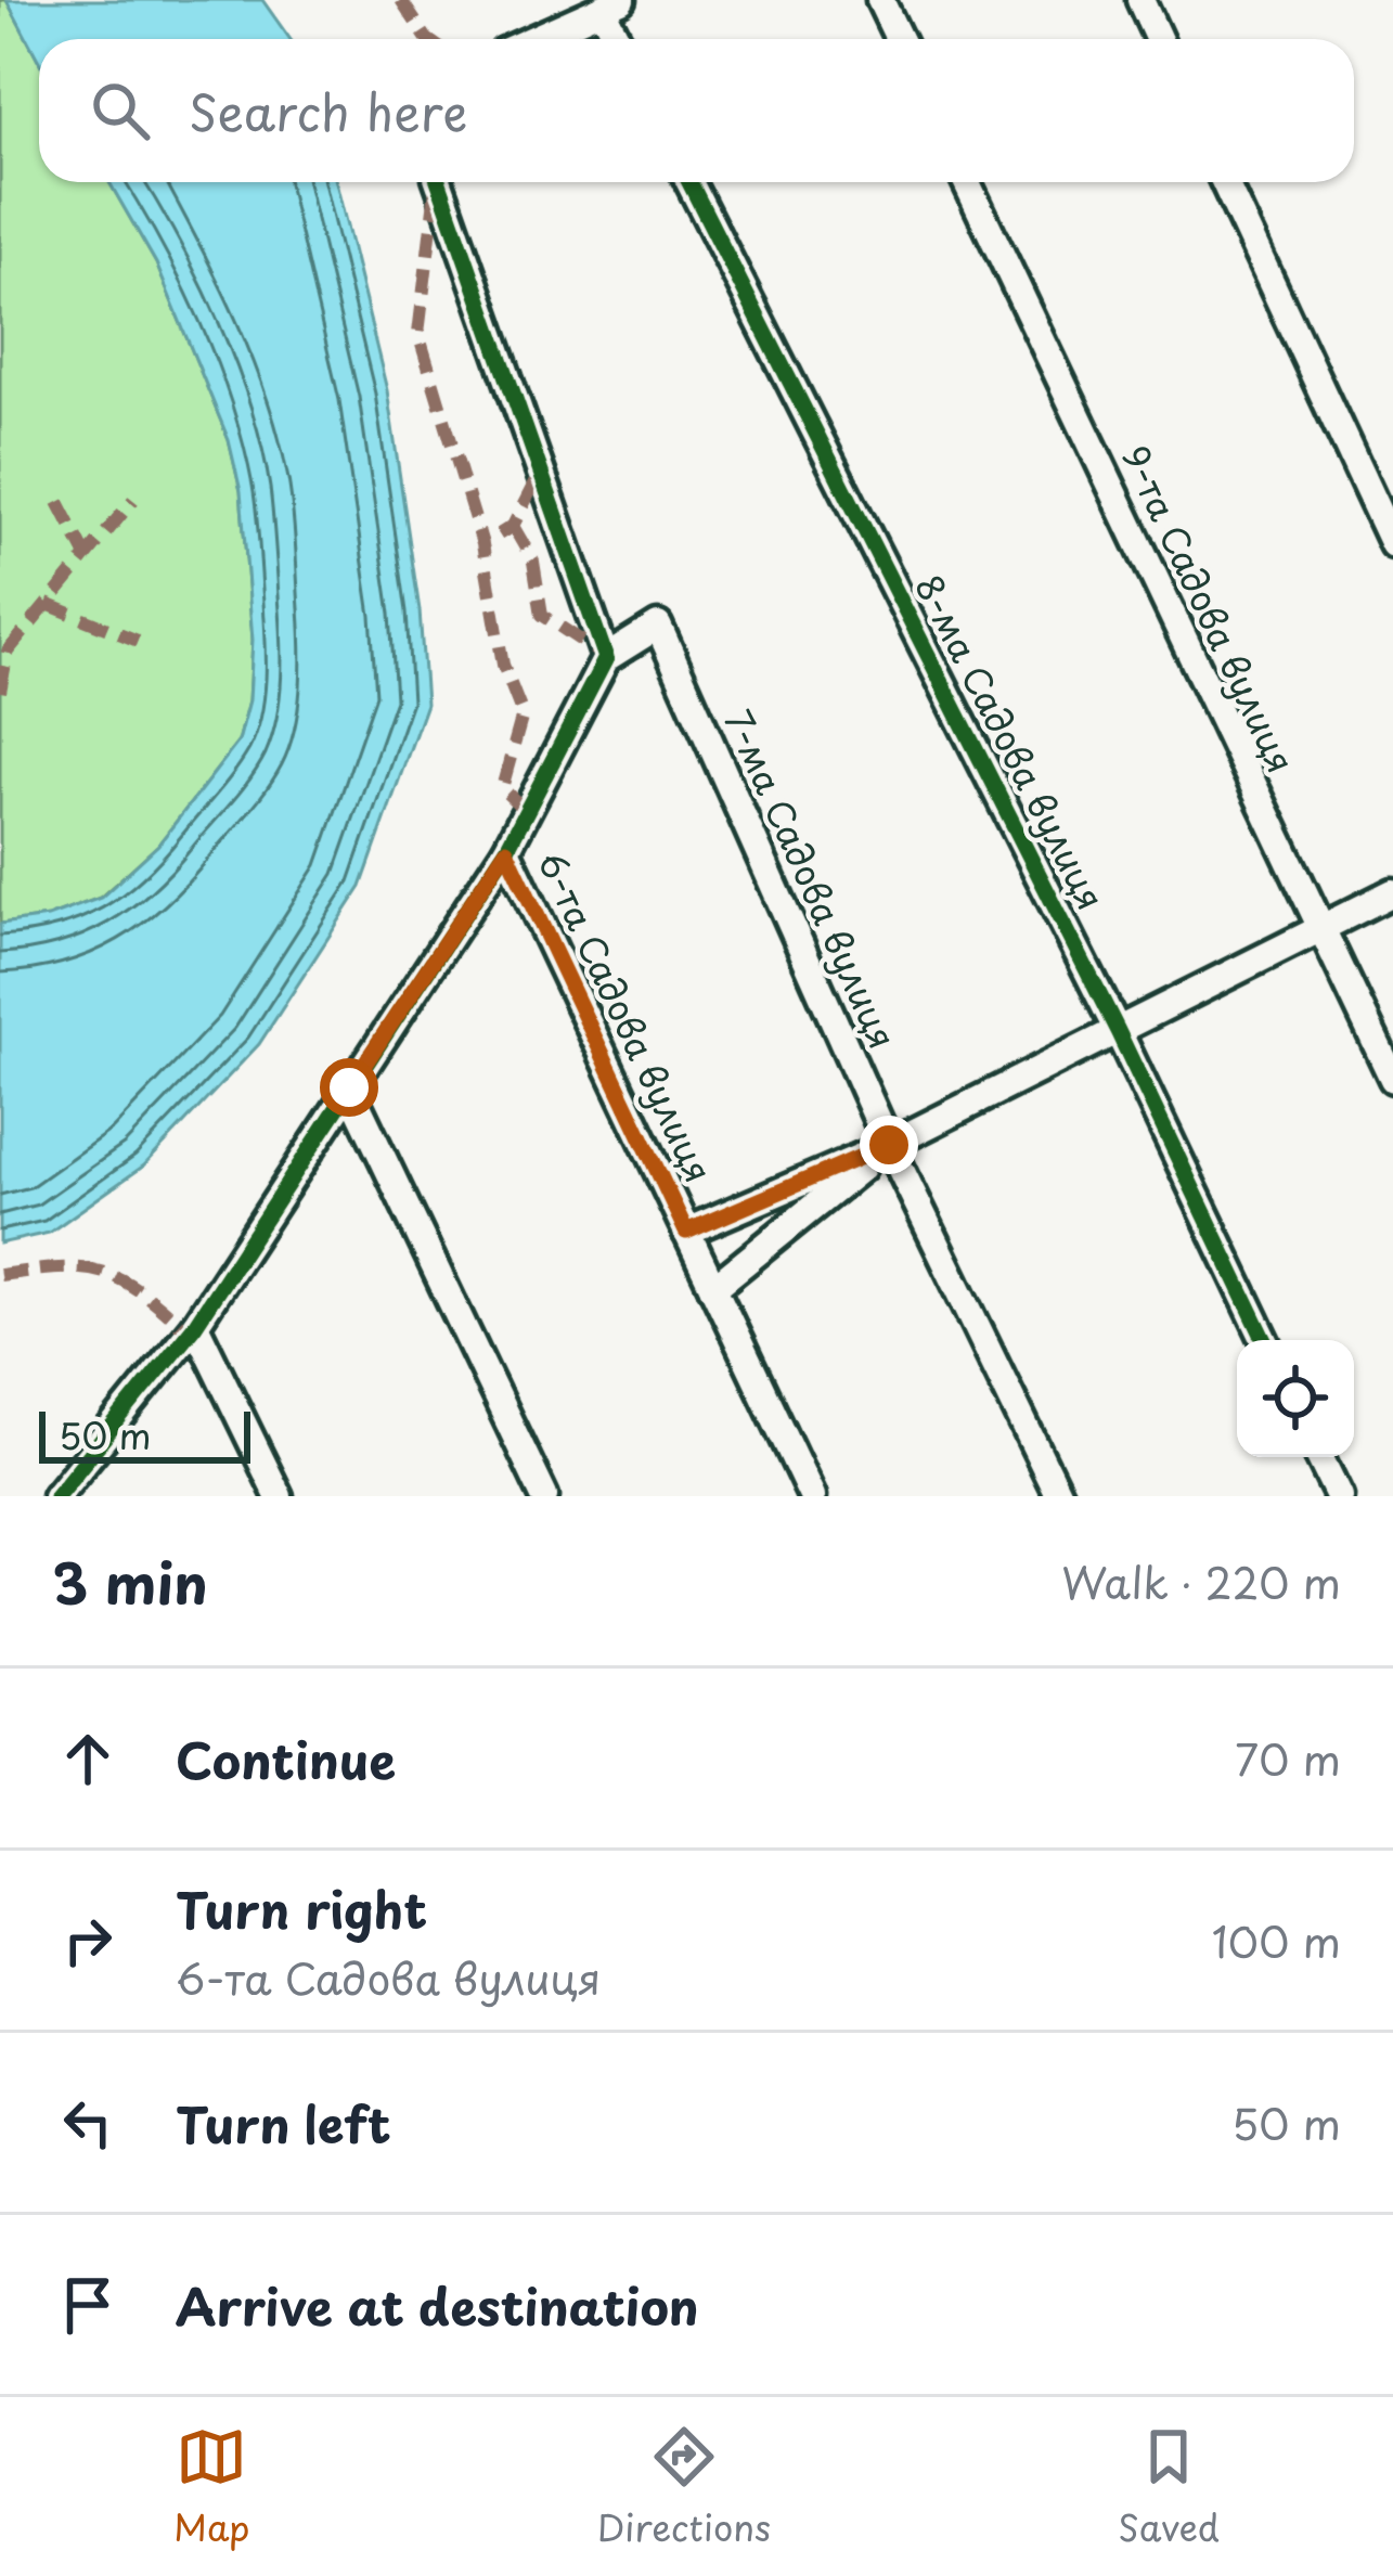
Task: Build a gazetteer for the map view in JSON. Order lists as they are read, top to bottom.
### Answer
{
  "streets": {
    "street": [
      "9-та Садова вулиця",
      "8-ма Садова вулиця",
      "7-ма Садова вулиця",
      "6-та Садова вулиця"
    ]
  },
  "scale_bar": "50 m",
  "page": {
    "search": "Search here",
    "scale": "50 m",
    "heading": ["3 min", "Walk · 220 m"],
    "list": [
      ["Continue", "70 m"],
      ["Turn right", "6-та Садова вулиця", "100 m"],
      ["Turn left", "50 m"],
      "Arrive at destination"
    ],
    "nav": ["Map", "Directions", "Saved"]
  }
}
